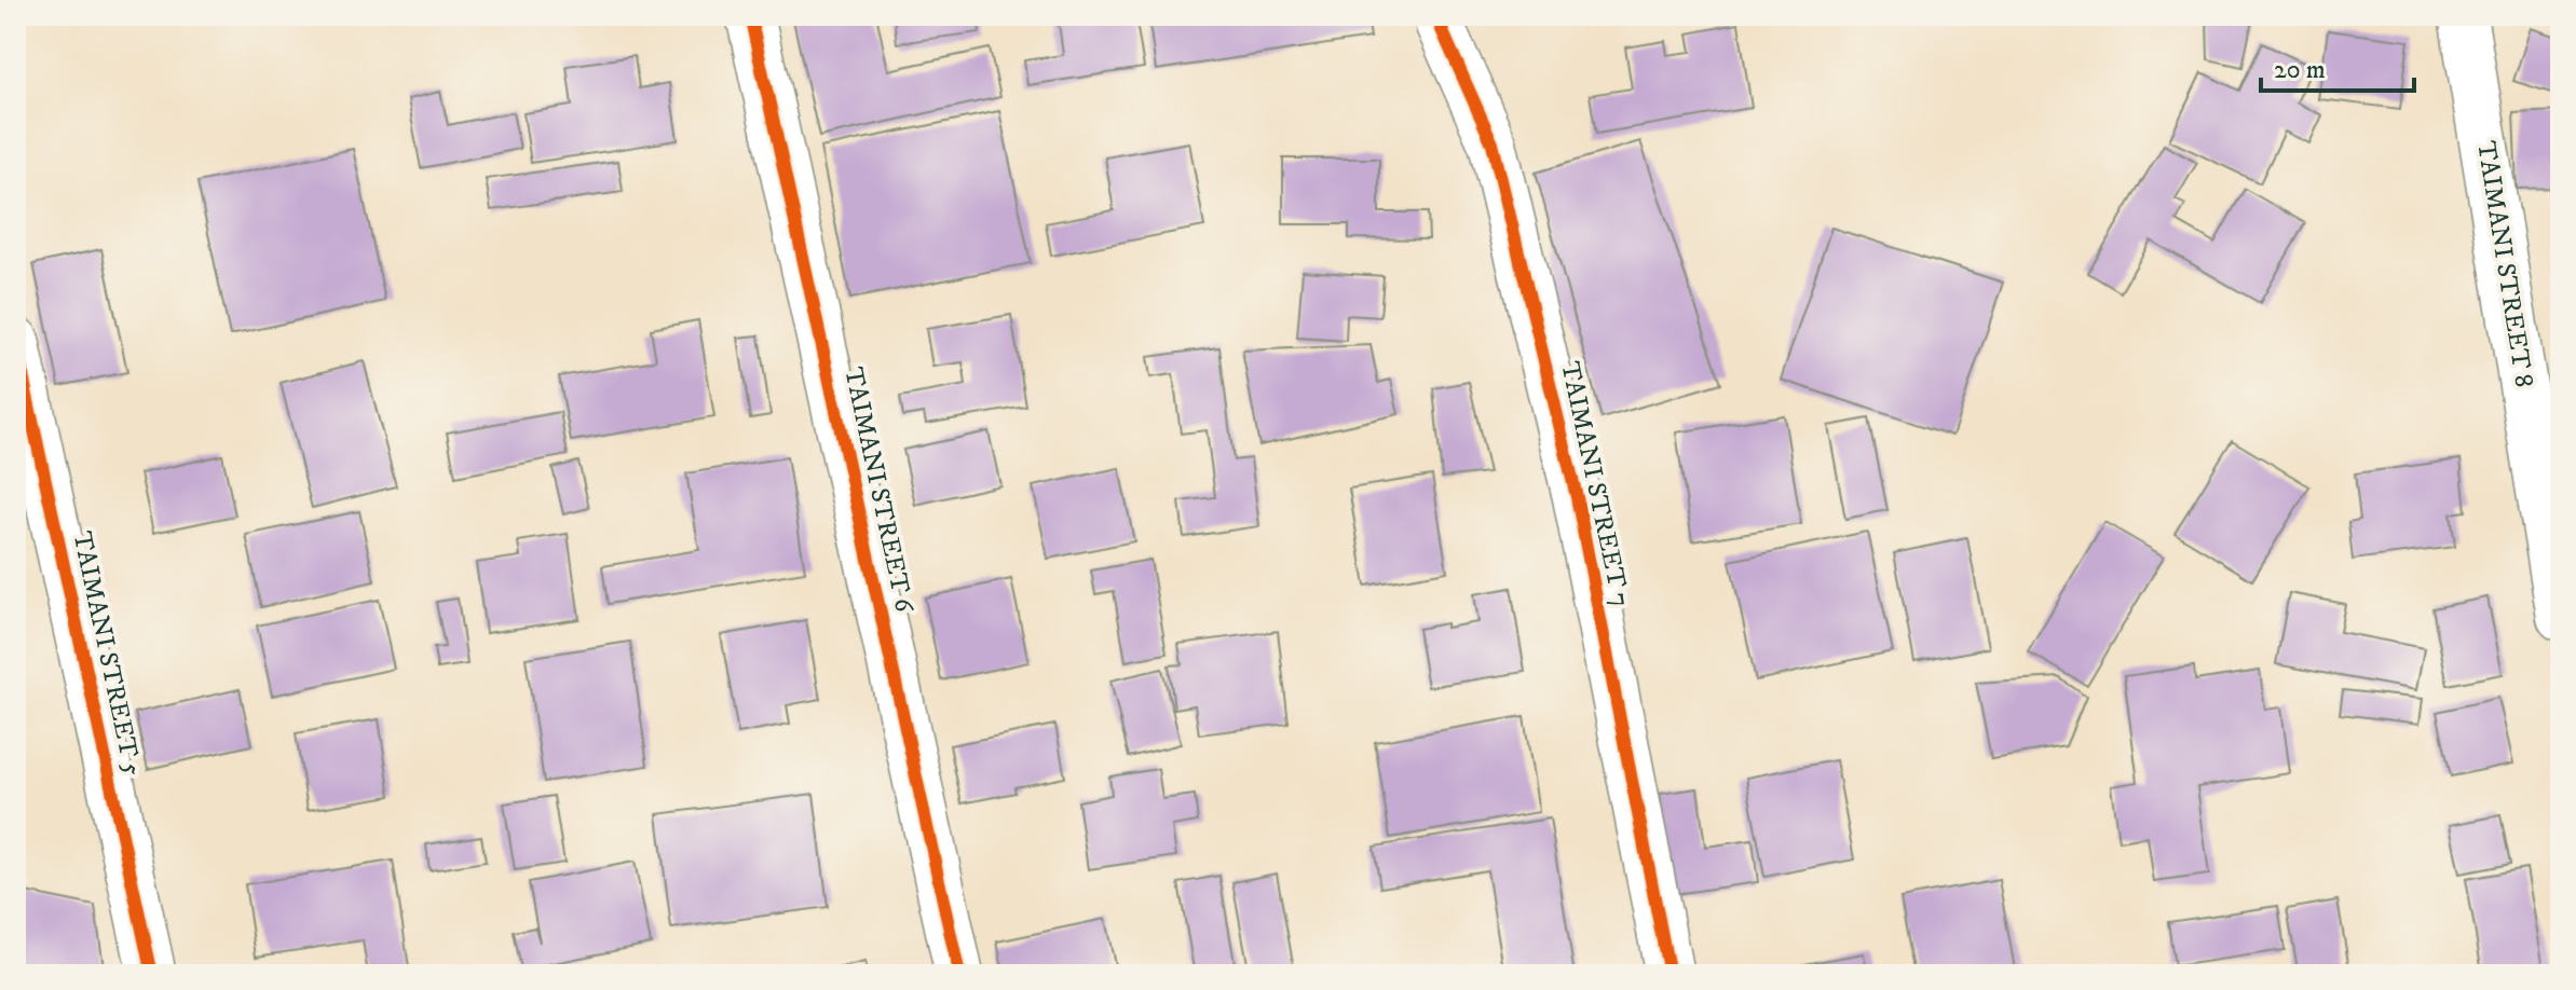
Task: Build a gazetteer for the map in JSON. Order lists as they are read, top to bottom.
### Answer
{
  "streets": {
    "street": [
      "TAIMANI STREET 8",
      "TAIMANI STREET 7",
      "TAIMANI STREET 6",
      "TAIMANI STREET 5"
    ]
  },
  "scale_bar": "20 m"
}
